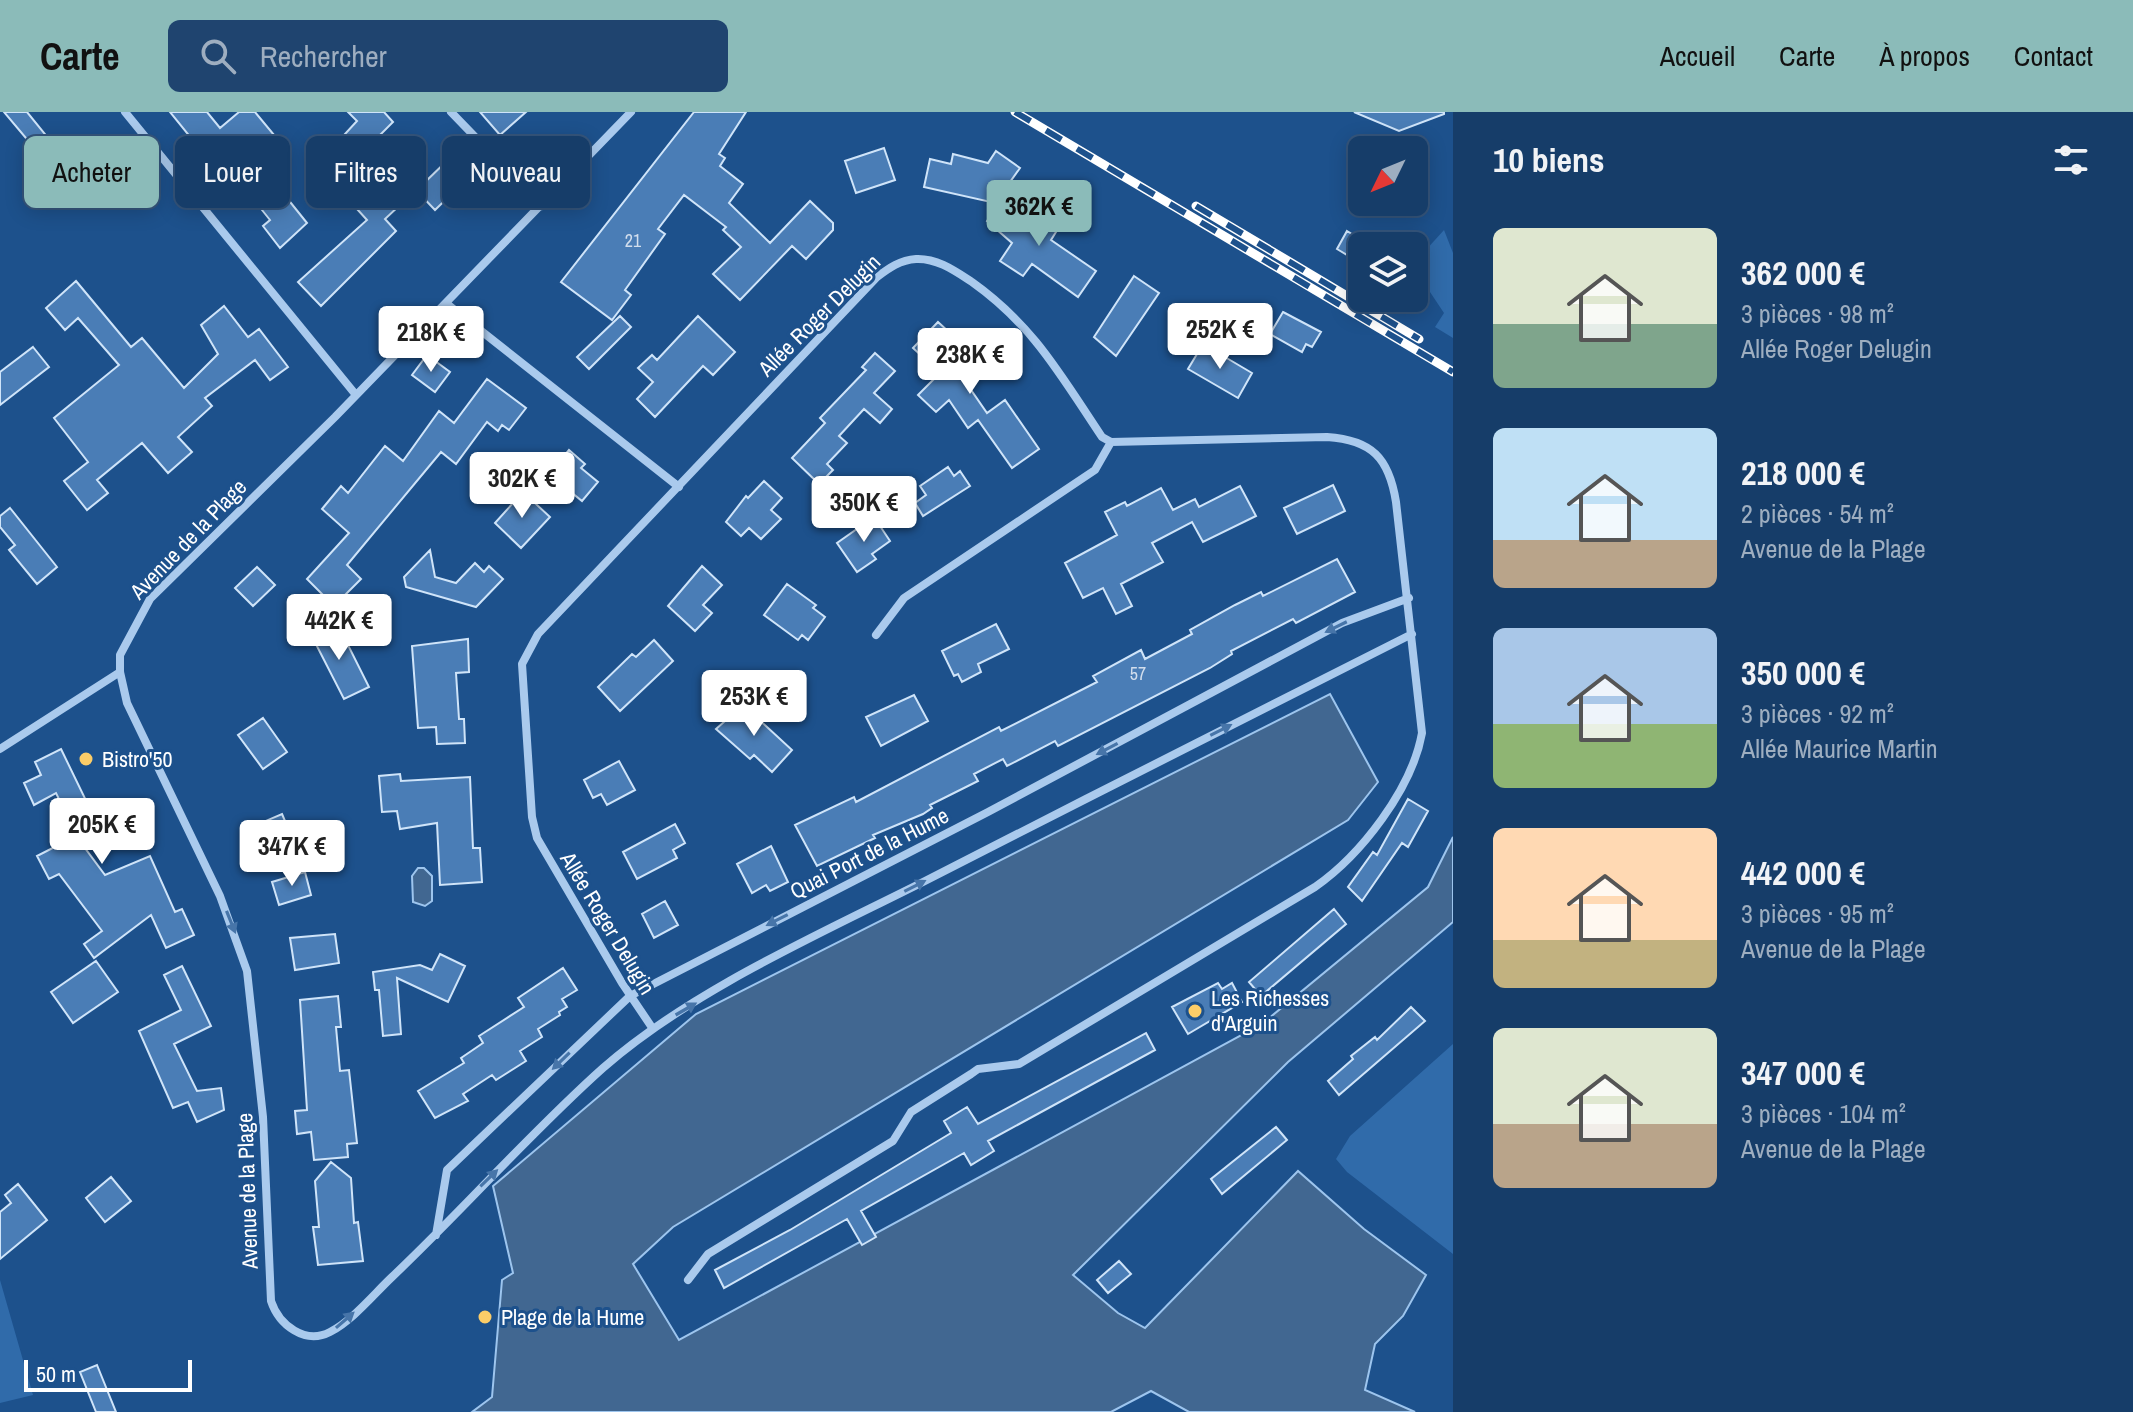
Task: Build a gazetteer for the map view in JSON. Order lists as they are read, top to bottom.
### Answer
{
  "streets": {
    "street": ["Allée Roger Delugin", "Avenue de la Plage", "Quai Port de la Hume"]
  },
  "crossings": [
    ["Allée Roger Delugin", "Quai Port de la Hume"],
    ["Avenue de la Plage", "Quai Port de la Hume"]
  ],
  "places": ["Bistro'50", "Les Richesses d'Arguin", "Plage de la Hume"],
  "house_numbers": ["21", "57"],
  "scale_bar": "50 m",
  "north": "bottom left",
  "page": {
    "header": "Carte",
    "search": "Rechercher",
    "nav": [
      "Accueil",
      "Carte",
      "À propos",
      "Contact"
    ],
    "heading": "10 biens",
    "chip": [
      "Acheter",
      "Louer",
      "Filtres",
      "Nouveau"
    ],
    "price": [
      "362K €",
      "252K €",
      "218K €",
      "238K €",
      "302K €",
      "350K €",
      "442K €",
      "253K €",
      "205K €",
      "347K €"
    ],
    "list": [
      {
        "name": "362 000 €",
        "note": "3 pièces · 98 m² · Allée Roger Delugin"
      },
      {
        "name": "218 000 €",
        "note": "2 pièces · 54 m² · Avenue de la Plage"
      },
      {
        "name": "350 000 €",
        "note": "3 pièces · 92 m² · Allée Maurice Martin"
      },
      {
        "name": "442 000 €",
        "note": "3 pièces · 95 m² · Avenue de la Plage"
      },
      {
        "name": "347 000 €",
        "note": "3 pièces · 104 m² · Avenue de la Plage"
      }
    ],
    "scale": "50 m"
  }
}
